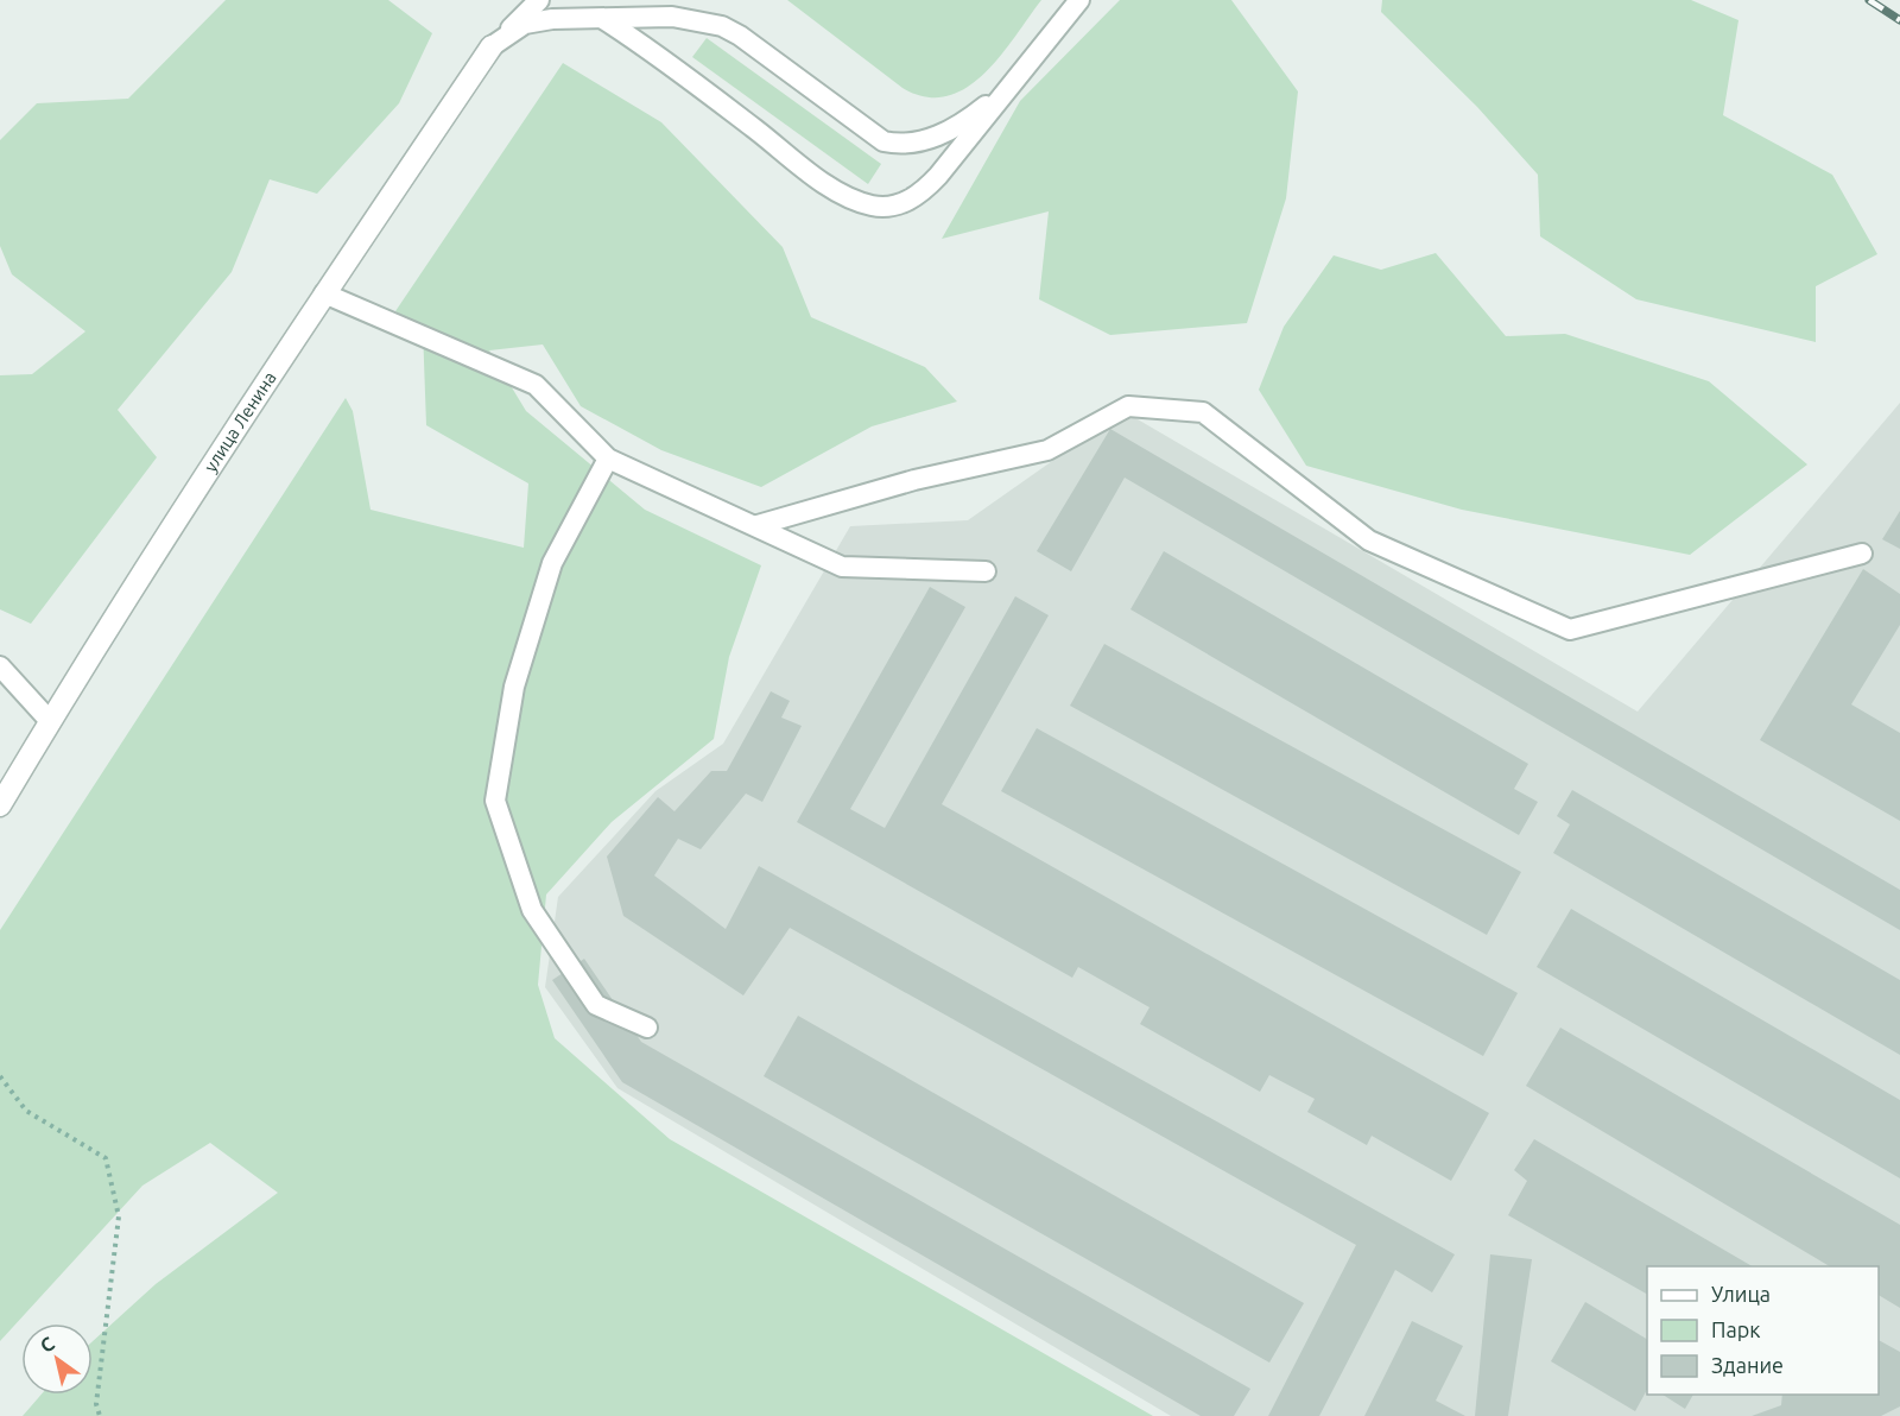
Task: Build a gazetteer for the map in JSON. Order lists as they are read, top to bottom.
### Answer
{
  "streets": {
    "street": ["улица Ленина"]
  },
  "legend": ["Улица", "Парк", "Здание"],
  "north": "top left"
}
